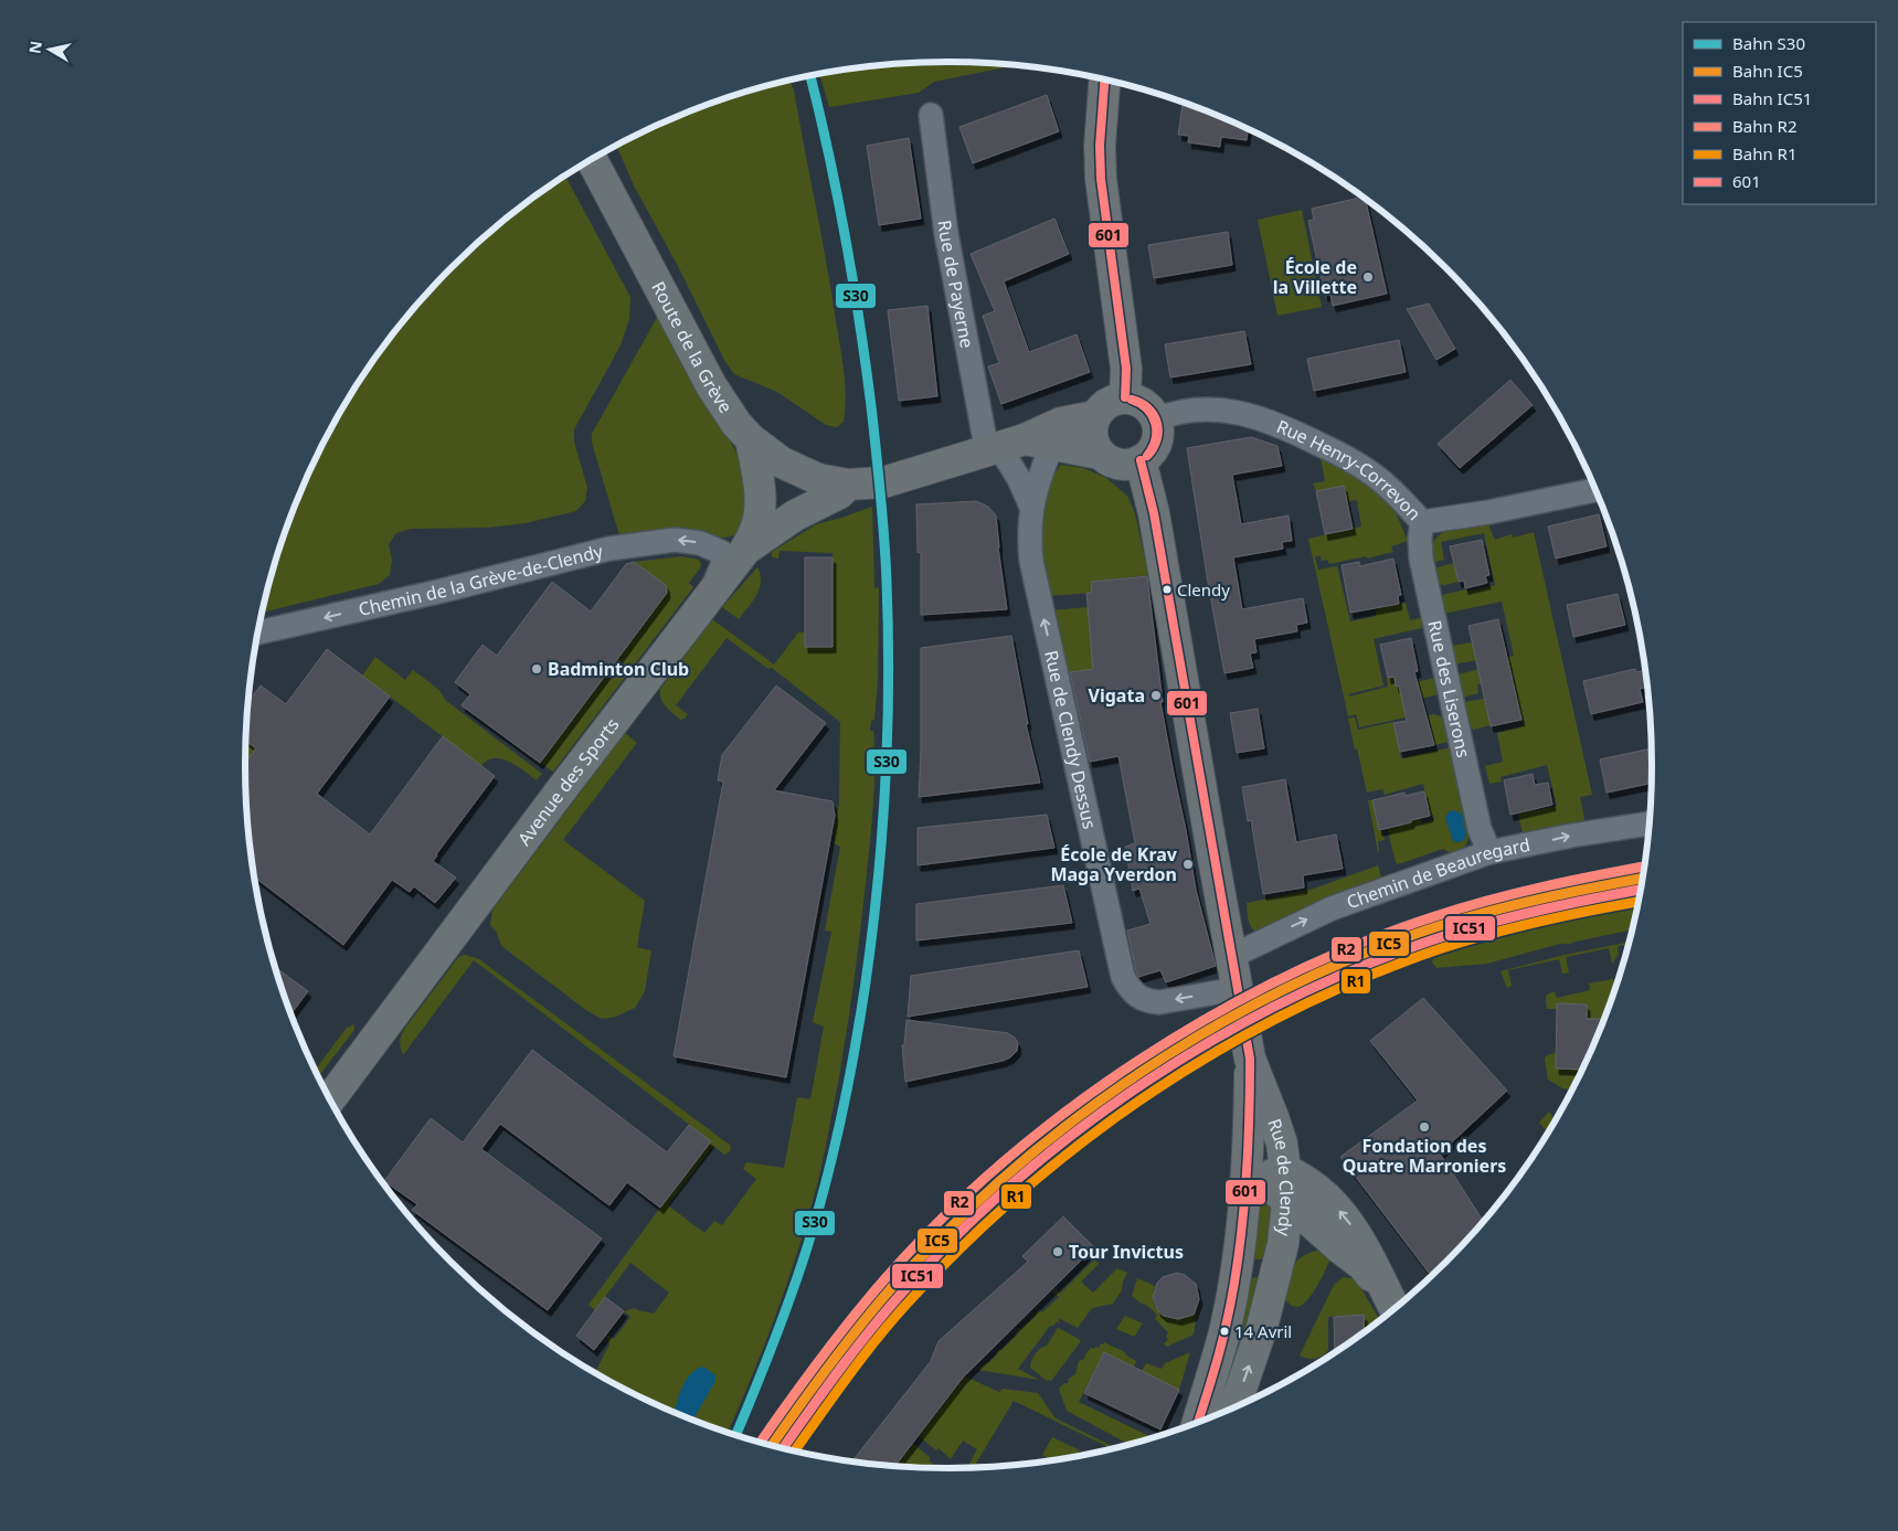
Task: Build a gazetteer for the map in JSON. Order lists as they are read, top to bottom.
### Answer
{
  "streets": {
    "main road": ["Route de la Grève", "Avenue des Sports", "Rue de Clendy"],
    "street": [
      "Rue de Payerne",
      "Rue Henry-Correvon",
      "Chemin de la Grève-de-Clendy",
      "Rue des Liserons",
      "Rue de Clendy Dessus",
      "Chemin de Beauregard"
    ]
  },
  "crossings": [
    ["Rue de Payerne", "Route de la Grève"],
    ["Rue de Payerne", "Rue de Clendy Dessus"],
    ["Route de la Grève", "Rue Henry-Correvon"],
    ["Route de la Grève", "Rue de Clendy Dessus"],
    ["Route de la Grève", "Rue de Clendy"],
    ["Rue Henry-Correvon", "Rue des Liserons"],
    ["Rue Henry-Correvon", "Rue de Clendy"],
    ["Chemin de la Grève-de-Clendy", "Avenue des Sports"],
    ["Rue des Liserons", "Chemin de Beauregard"],
    ["Rue de Clendy Dessus", "Rue de Clendy"],
    ["Chemin de Beauregard", "Rue de Clendy"]
  ],
  "one_way": ["Chemin de la Grève-de-Clendy", "Rue de Clendy Dessus", "Chemin de Beauregard"],
  "places": [
    "École de la Villette",
    "Clendy",
    "Badminton Club",
    "Vigata",
    "École de Krav Maga Yverdon",
    "Fondation des Quatre Marroniers",
    "Tour Invictus",
    "14 Avril"
  ],
  "lines": [
    "rail line S30",
    "transit line 601",
    "rail line R2",
    "rail line IC5",
    "rail line IC51",
    "rail line R1"
  ],
  "legend": [
    "Bahn S30",
    "Bahn IC5",
    "Bahn IC51",
    "Bahn R2",
    "Bahn R1",
    "601"
  ],
  "north": "left"
}
